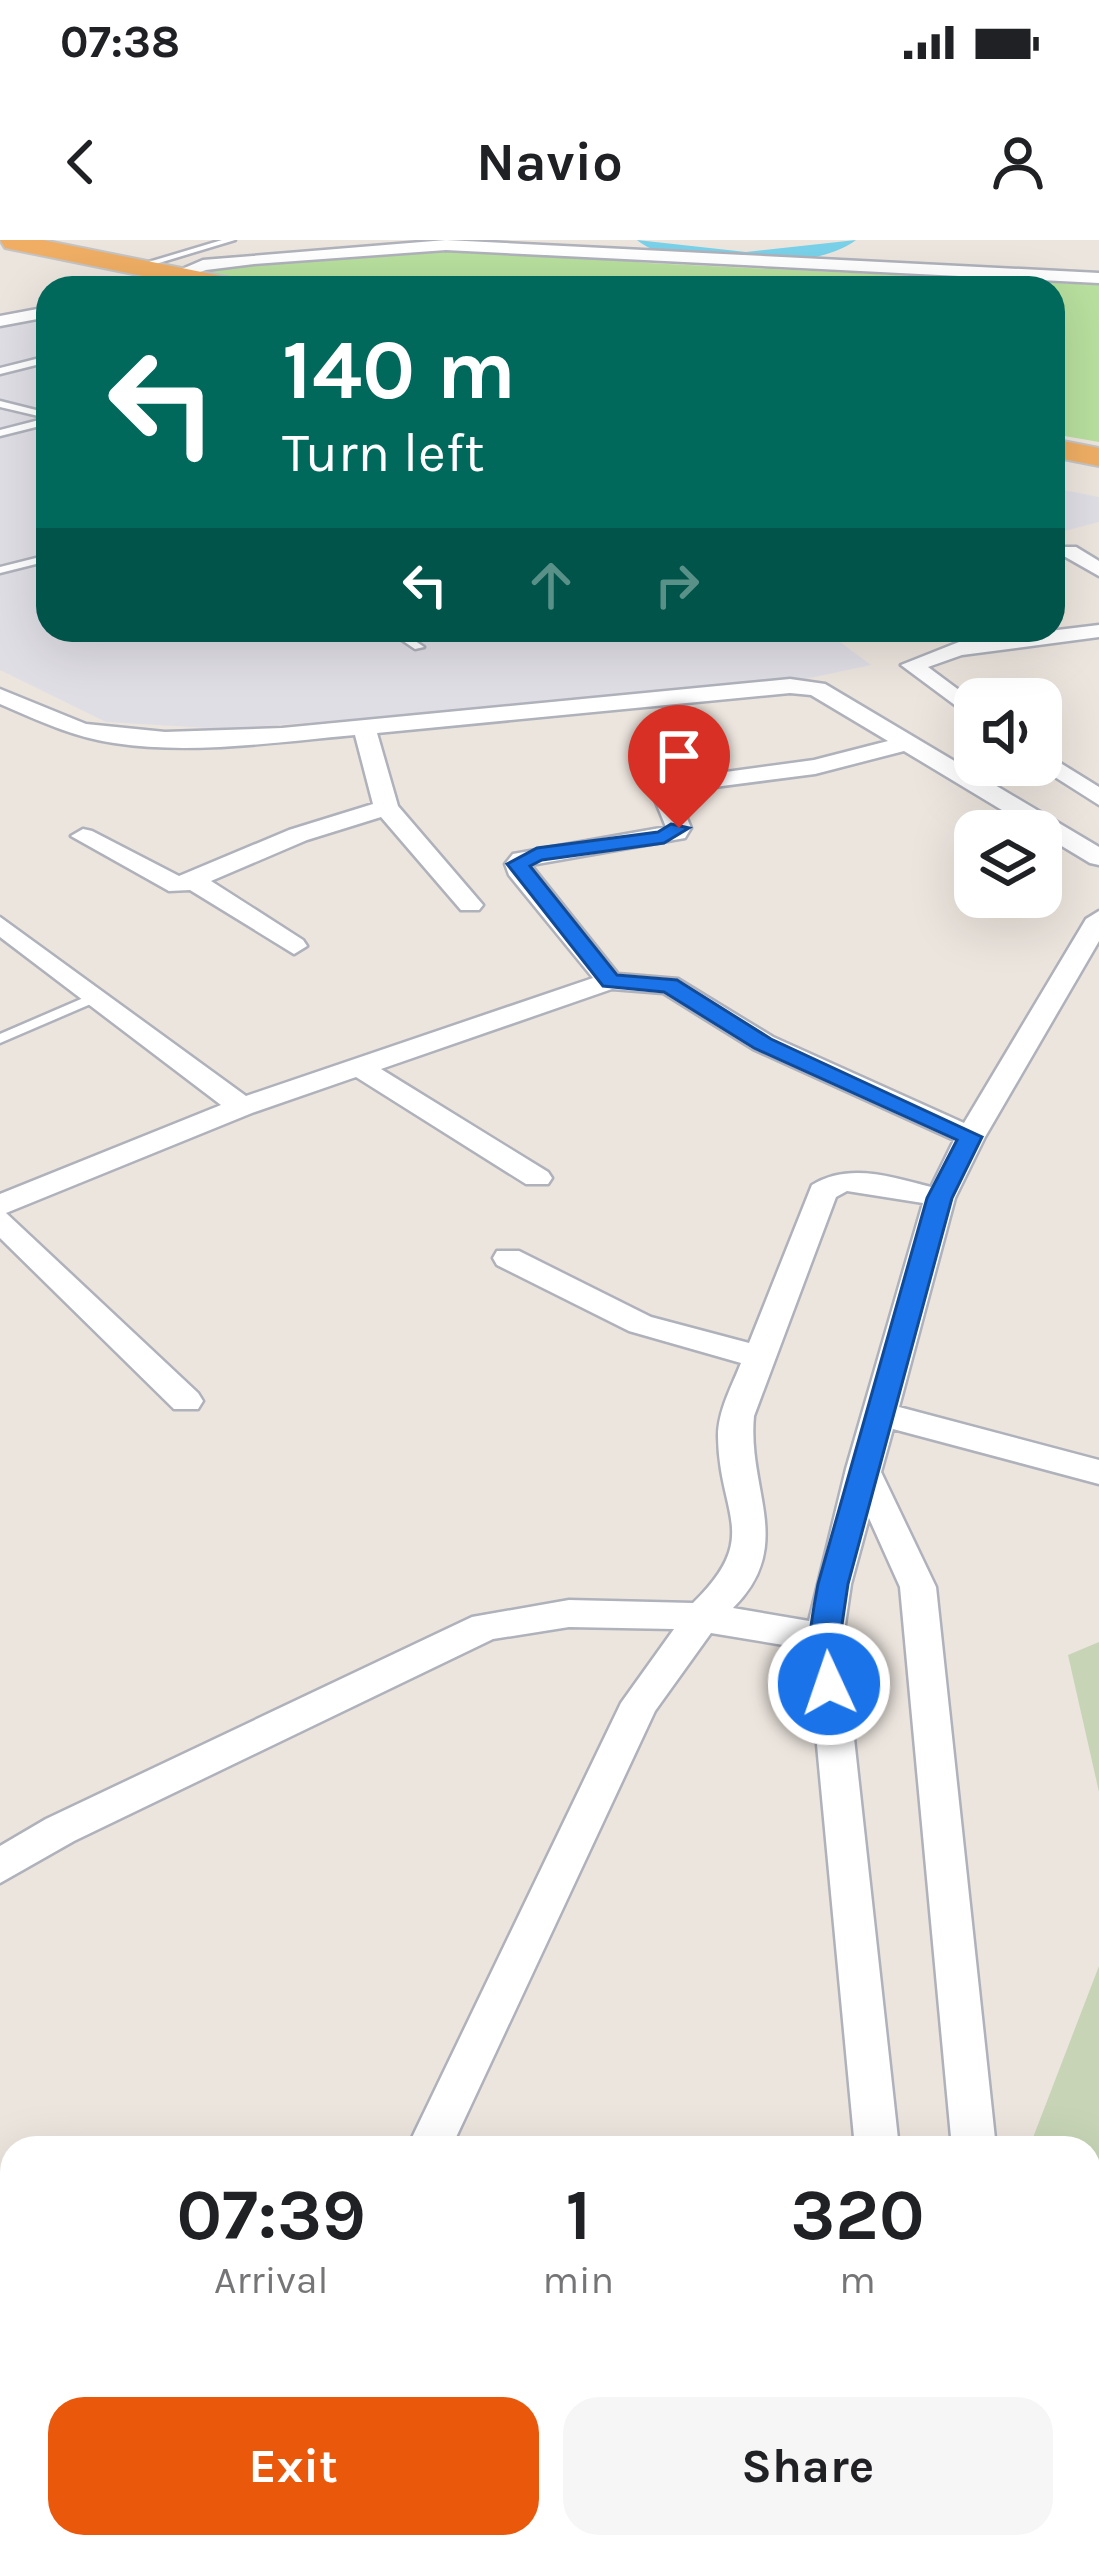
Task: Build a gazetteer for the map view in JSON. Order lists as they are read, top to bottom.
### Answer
{
  "page": {
    "status": "07:38",
    "header": "Navio",
    "turn": ["140 m", "Turn left"],
    "eta": [
      "07:39",
      "Arrival",
      "1",
      "min",
      "320",
      "m"
    ],
    "buttons": ["Exit", "Share"]
  }
}
